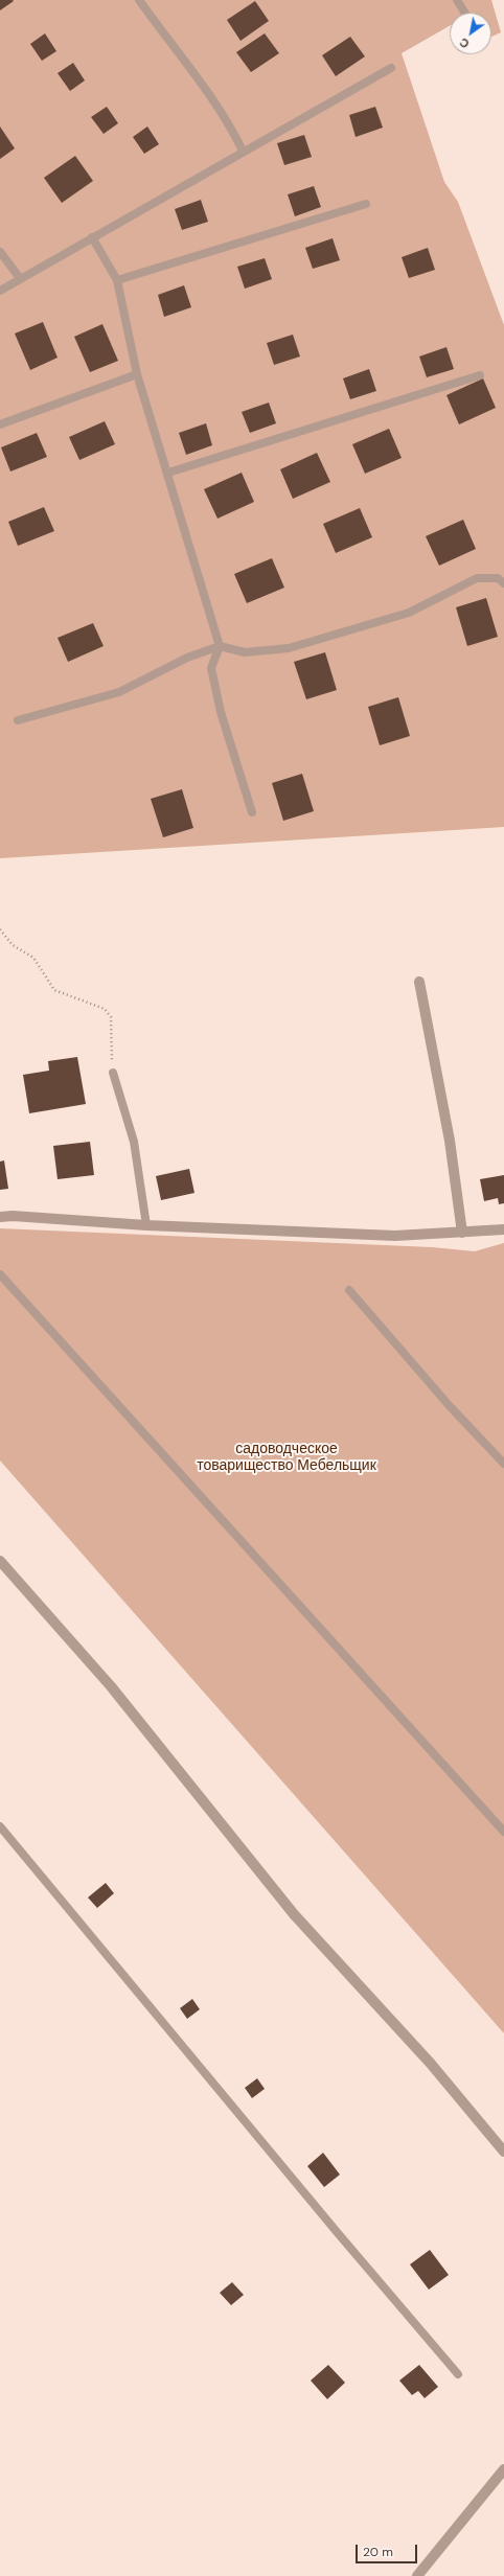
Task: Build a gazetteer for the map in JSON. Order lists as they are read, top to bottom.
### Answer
{
  "parks": ["садоводческое товарищество Мебельщик"],
  "scale_bar": "20 m",
  "north": "bottom left"
}
